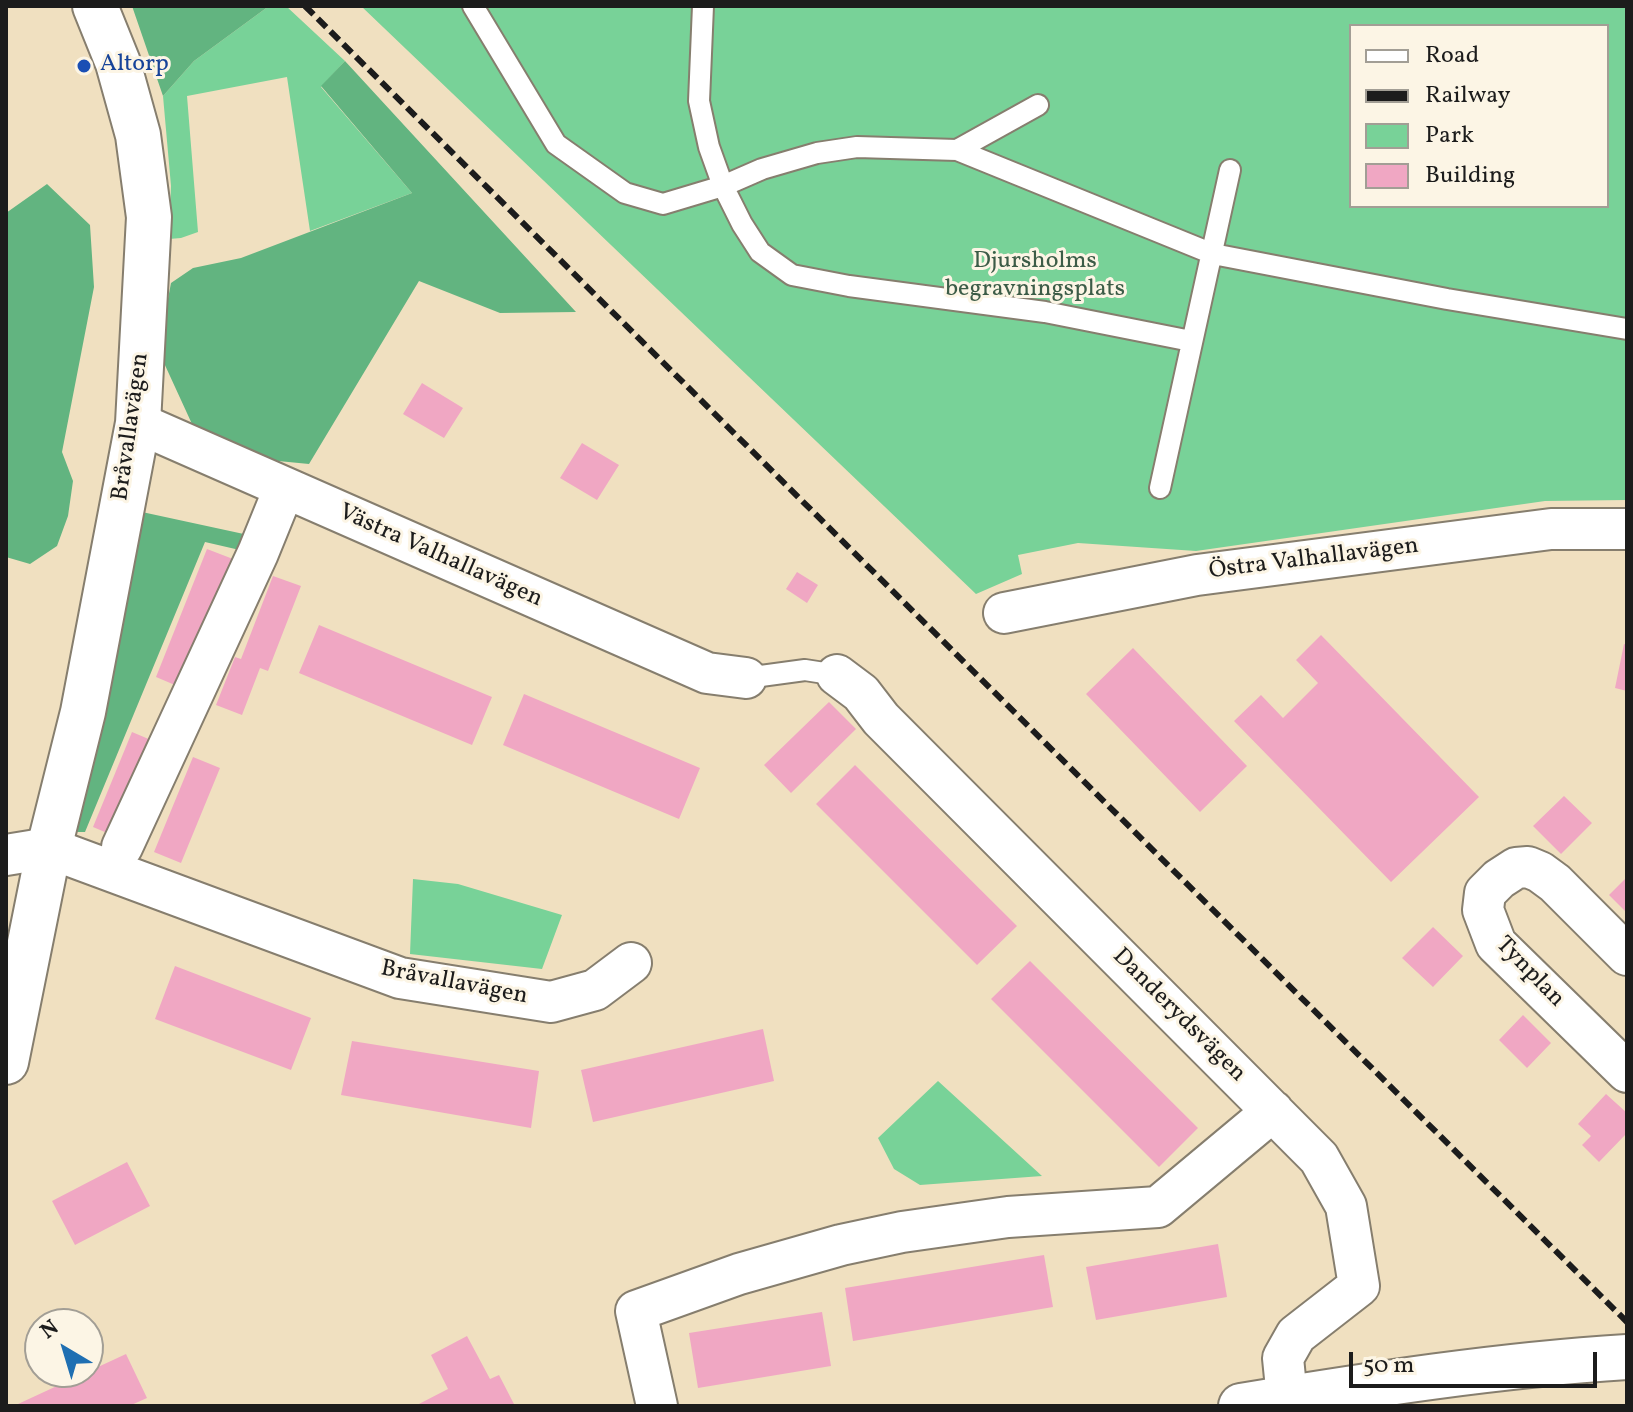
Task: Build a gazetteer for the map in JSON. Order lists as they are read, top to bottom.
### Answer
{
  "streets": {
    "street": [
      "Bråvallavägen",
      "Västra Valhallavägen",
      "Östra Valhallavägen",
      "Tynplan",
      "Danderydsvägen"
    ]
  },
  "crossings": [
    ["Bråvallavägen", "Västra Valhallavägen"]
  ],
  "parks": ["Djursholms begravningsplats"],
  "places": ["Altorp"],
  "legend": [
    "Road",
    "Railway",
    "Park",
    "Building"
  ],
  "scale_bar": "50 m",
  "north": "top left"
}
